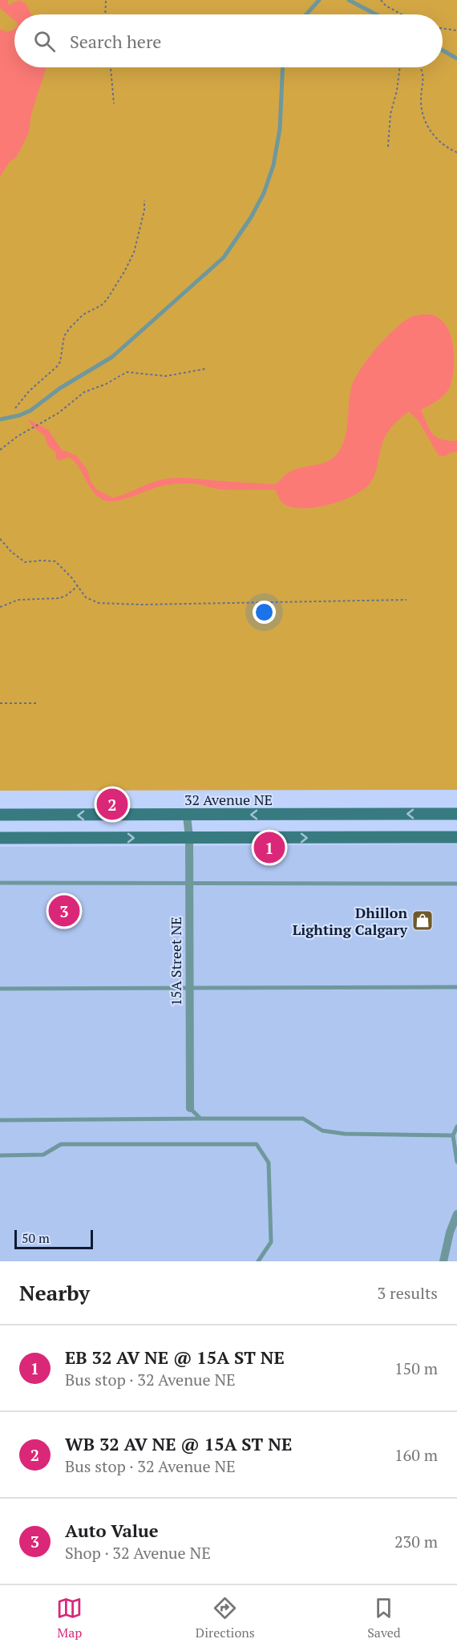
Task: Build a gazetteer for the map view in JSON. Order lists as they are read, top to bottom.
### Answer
{
  "streets": {
    "main road": ["32 Avenue NE"],
    "street": ["15A Street NE"]
  },
  "crossings": [
    ["32 Avenue NE", "15A Street NE"]
  ],
  "places": {
    "shop": ["Dhillon Lighting Calgary"]
  },
  "scale_bar": "50 m",
  "page": {
    "search": "Search here",
    "pins": ["2", "1", "3"],
    "scale": "50 m",
    "heading": ["Nearby", "3 results"],
    "list": [
      {
        "mark": "1",
        "name": "EB 32 AV NE @ 15A ST NE",
        "note": "Bus stop · 32 Avenue NE",
        "value": "150 m"
      },
      {
        "mark": "2",
        "name": "WB 32 AV NE @ 15A ST NE",
        "note": "Bus stop · 32 Avenue NE",
        "value": "160 m"
      },
      {
        "mark": "3",
        "name": "Auto Value",
        "note": "Shop · 32 Avenue NE",
        "value": "230 m"
      }
    ],
    "nav": ["Map", "Directions", "Saved"]
  }
}
